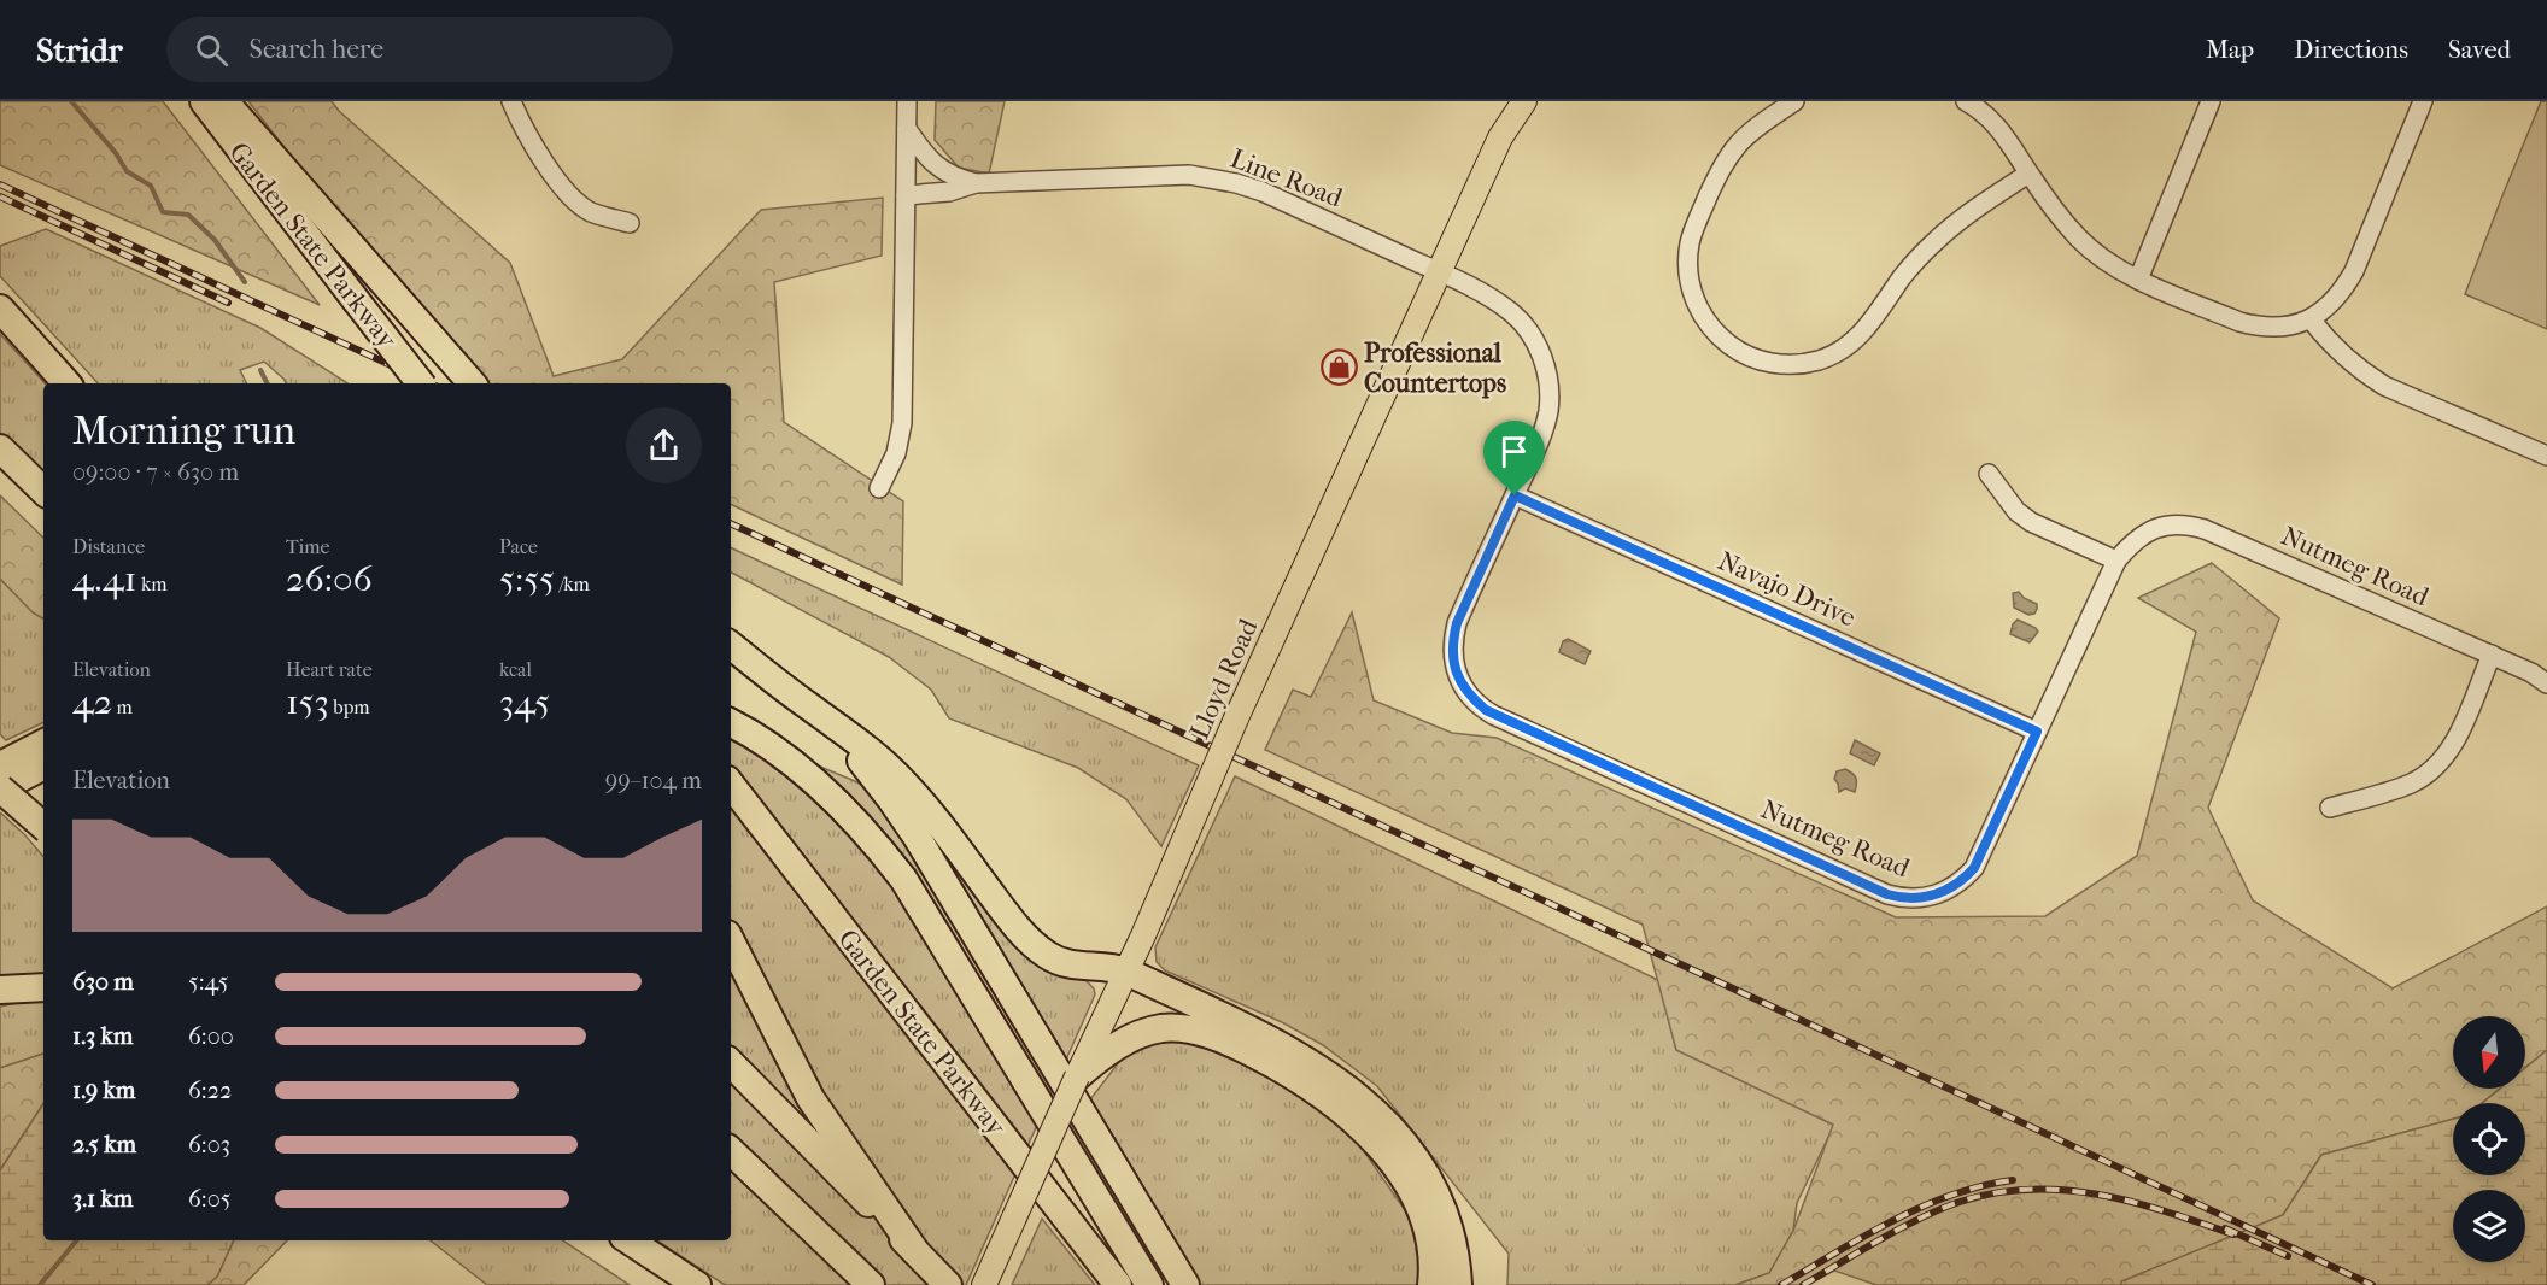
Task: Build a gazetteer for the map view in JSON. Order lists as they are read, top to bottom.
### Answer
{
  "streets": {
    "highway": ["Garden State Parkway"],
    "main road": ["Lloyd Road"],
    "street": ["Line Road", "Nutmeg Road", "Navajo Drive"]
  },
  "crossings": [
    ["Line Road", "Nutmeg Road"],
    ["Line Road", "Lloyd Road"],
    ["Nutmeg Road", "Navajo Drive"],
    ["Nutmeg Road", "Lloyd Road"]
  ],
  "places": {
    "shop": ["Professional Countertops"]
  },
  "north": "bottom",
  "page": {
    "header": "Stridr",
    "search": "Search here",
    "nav": ["Map", "Directions", "Saved"],
    "heading": ["Morning run", "09:00 · 7 × 630 m"],
    "stats": [
      ["Distance", "4.41 km"],
      ["Time", "26:06"],
      ["Pace", "5:55 /km"],
      ["Elevation", "42 m"],
      ["Heart rate", "153 bpm"],
      ["kcal", "345"]
    ],
    "chart": ["Elevation", "99–104 m"],
    "list": [
      {
        "name": "630 m",
        "note": "5:45"
      },
      {
        "name": "1.3 km",
        "note": "6:00"
      },
      {
        "name": "1.9 km",
        "note": "6:22"
      },
      {
        "name": "2.5 km",
        "note": "6:03"
      },
      {
        "name": "3.1 km",
        "note": "6:05"
      }
    ]
  }
}
